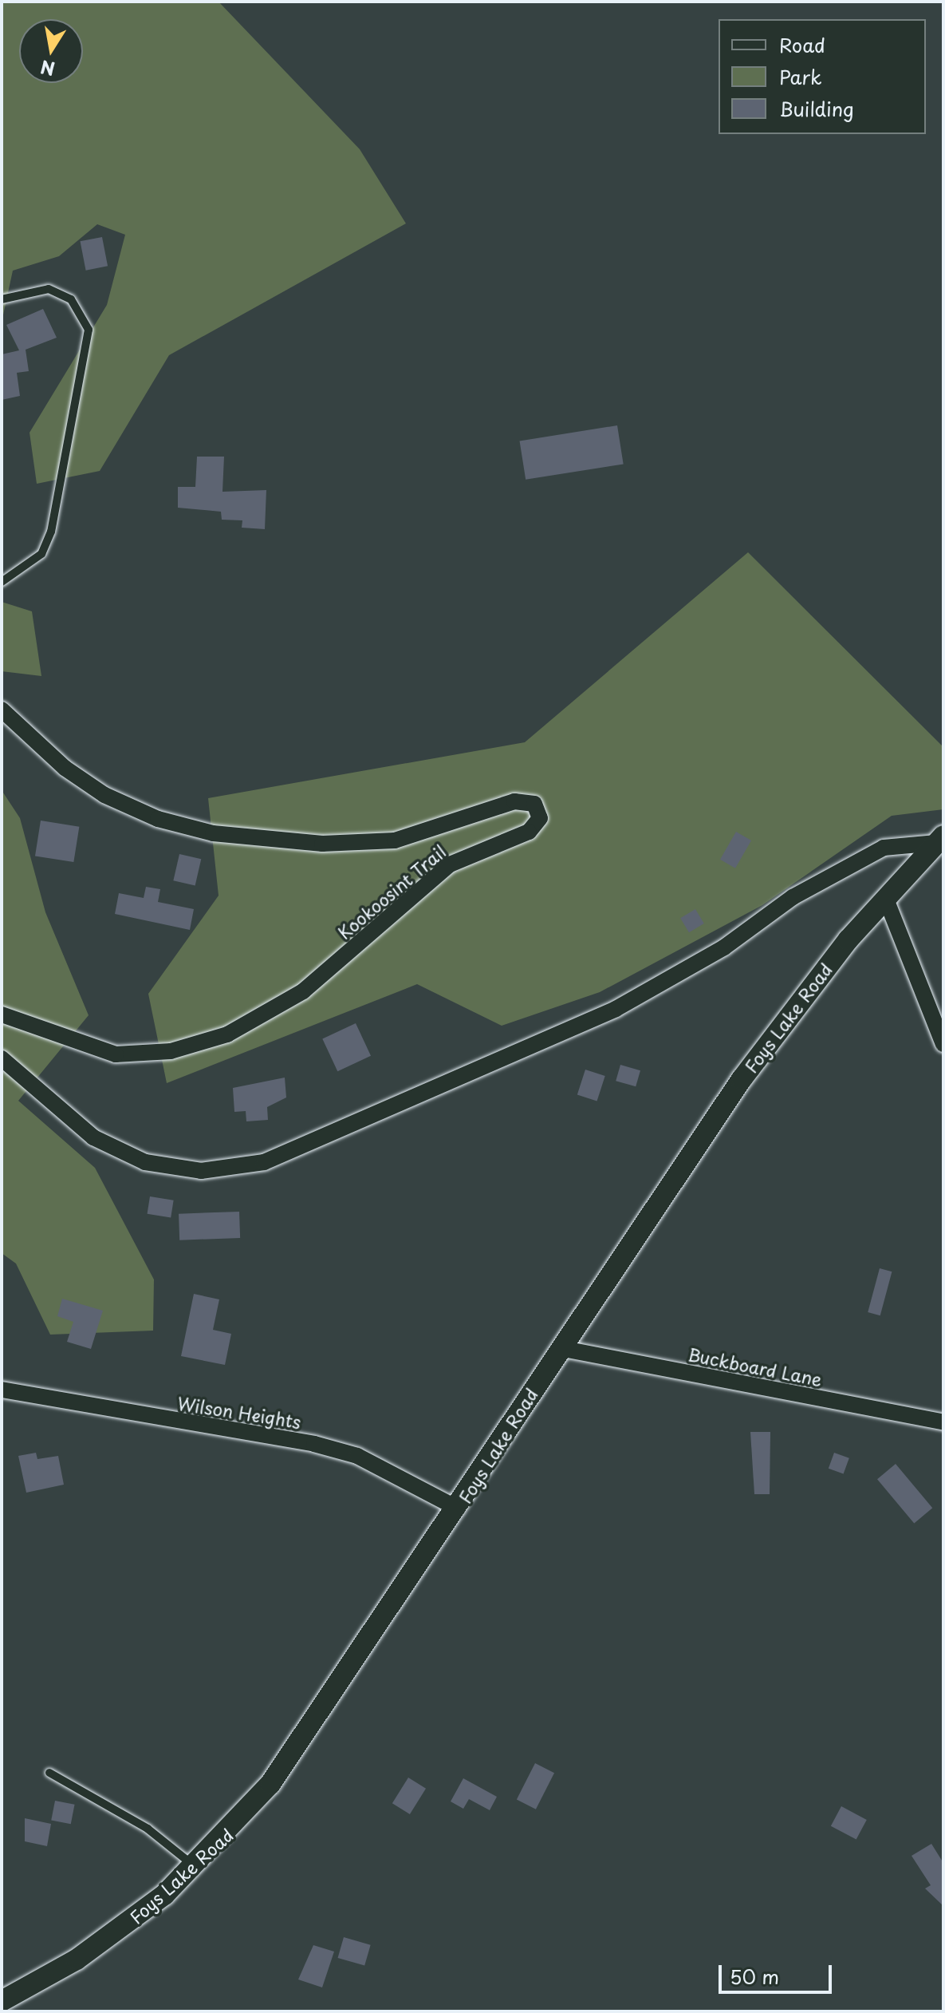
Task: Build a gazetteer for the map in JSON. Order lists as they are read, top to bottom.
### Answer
{
  "streets": {
    "street": [
      "Kookoosint Trail",
      "Foys Lake Road",
      "Buckboard Lane",
      "Wilson Heights"
    ]
  },
  "crossings": [
    ["Foys Lake Road", "Buckboard Lane"],
    ["Foys Lake Road", "Wilson Heights"]
  ],
  "legend": ["Road", "Park", "Building"],
  "scale_bar": "50 m",
  "north": "bottom"
}
